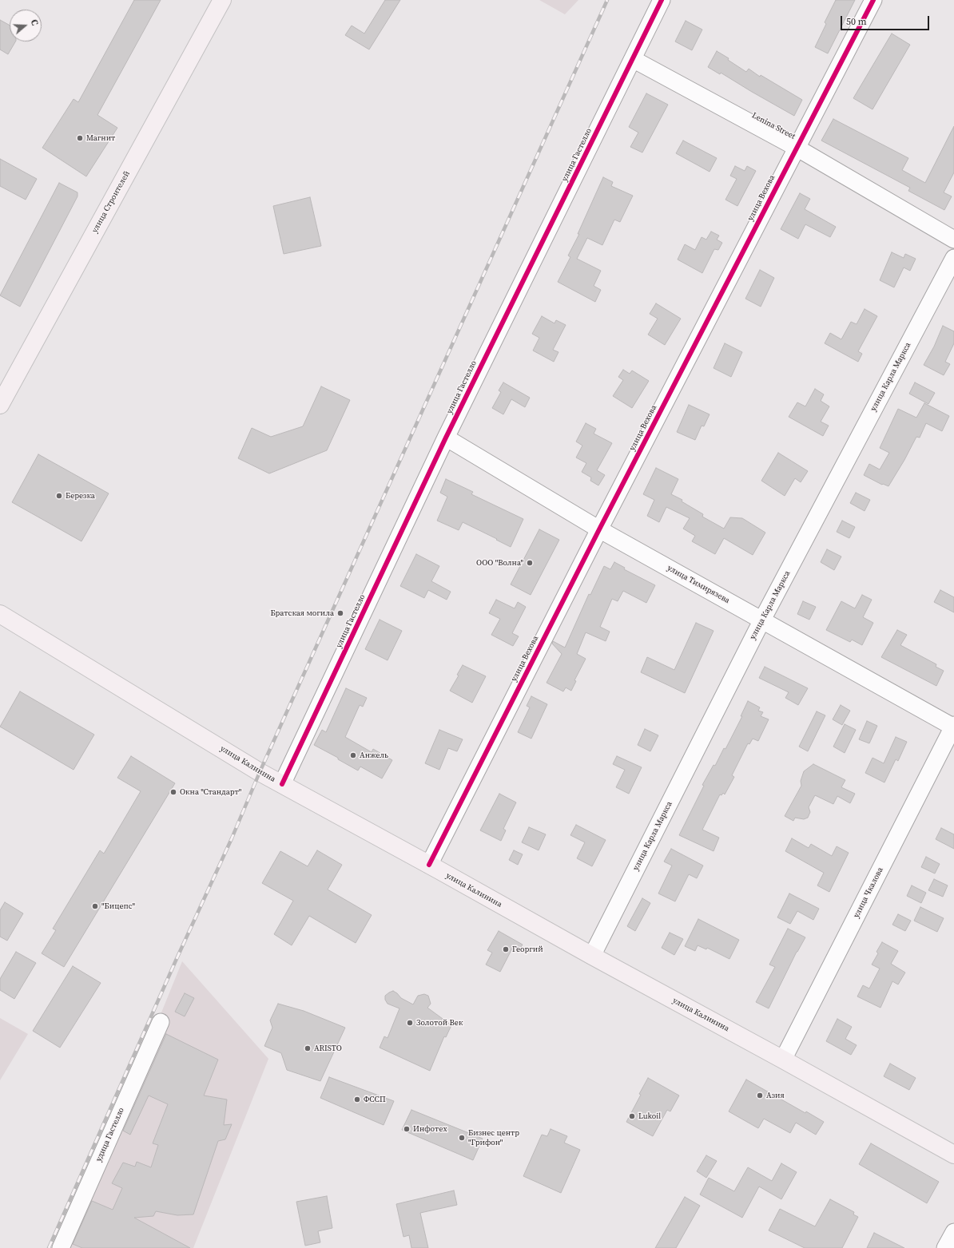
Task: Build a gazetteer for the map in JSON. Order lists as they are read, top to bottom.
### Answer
{
  "streets": {
    "main road": ["улица Строителей", "улица Калинина"],
    "street": [
      "Lenina Street",
      "улица Гастелло",
      "улица Вехова",
      "улица Карла Маркса",
      "улица Тимирязева",
      "улица Чкалова",
      "удица Гастелло"
    ]
  },
  "crossings": [
    ["Lenina Street", "улица Гастелло"],
    ["Lenina Street", "улица Вехова"],
    ["улица Гастелло", "улица Тимирязева"],
    ["улица Гастелло", "улица Калинина"],
    ["улица Вехова", "улица Тимирязева"],
    ["улица Вехова", "улица Калинина"],
    ["улица Карла Маркса", "улица Тимирязева"],
    ["улица Карла Маркса", "улица Калинина"],
    ["улица Тимирязева", "улица Чкалова"],
    ["улица Калинина", "улица Чкалова"]
  ],
  "places": [
    "Магнит",
    "Березка",
    "ООО \"Волна\"",
    "Братская могила",
    "Анжель",
    "Окна \"Стандарт\"",
    "\"Бицепс\"",
    "Георгий",
    "Золотой Век",
    "ARISTO",
    "Азия",
    "ФССП",
    "Lukoil",
    "Инфотех",
    "Бизнес центр \"Грифон\""
  ],
  "scale_bar": "50 m",
  "north": "right"
}
